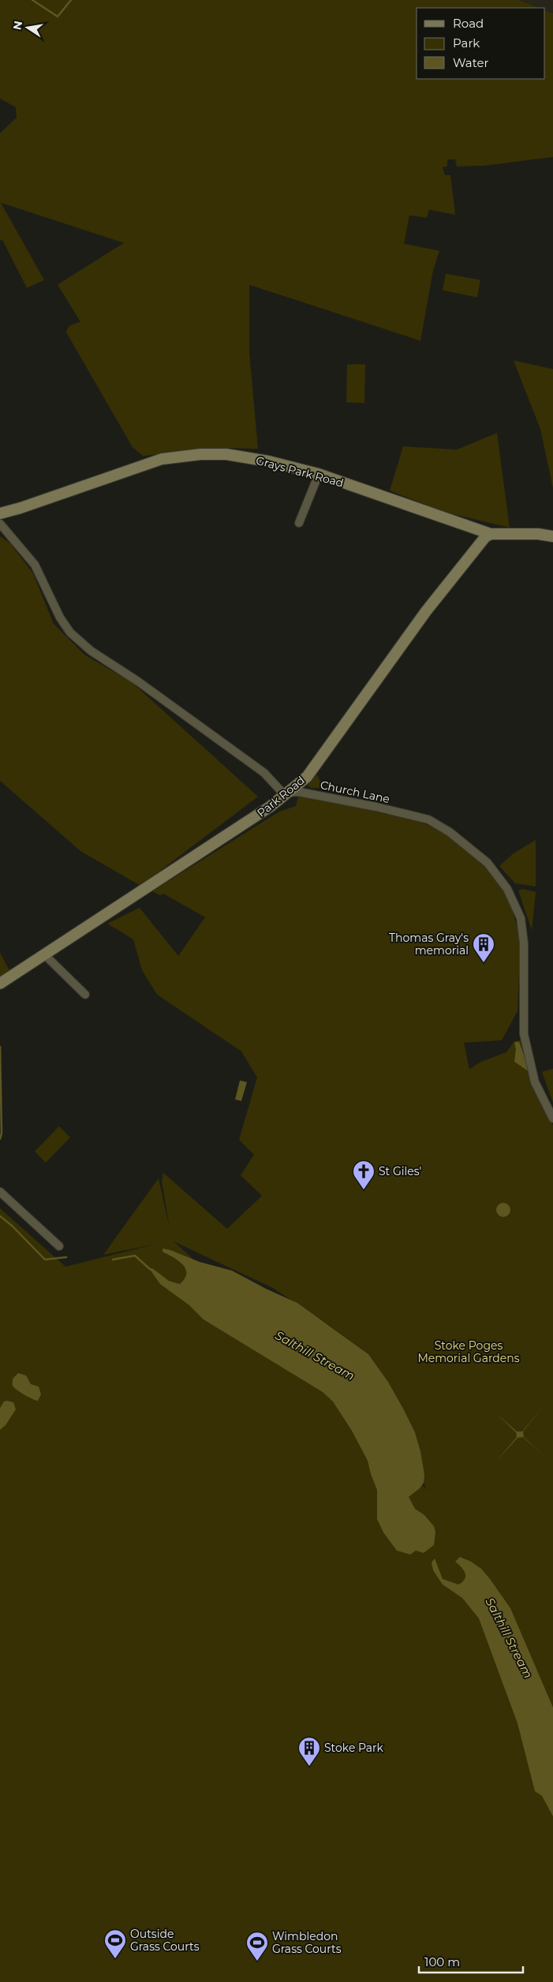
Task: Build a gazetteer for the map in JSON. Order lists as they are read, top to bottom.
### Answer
{
  "streets": {
    "main road": ["Grays Park Road", "Park Road"],
    "street": ["Church Lane"]
  },
  "crossings": [
    ["Grays Park Road", "Park Road"],
    ["Church Lane", "Park Road"]
  ],
  "water": ["Salthill Stream"],
  "parks": ["Stoke Poges Memorial Gardens"],
  "places": {
    "building": ["Thomas Gray's memorial", "Stoke Park"],
    "church": ["St Giles'"],
    "sports": ["Outside Grass Courts", "Wimbledon Grass Courts"]
  },
  "legend": ["Road", "Park", "Water"],
  "scale_bar": "100 m",
  "north": "left"
}
